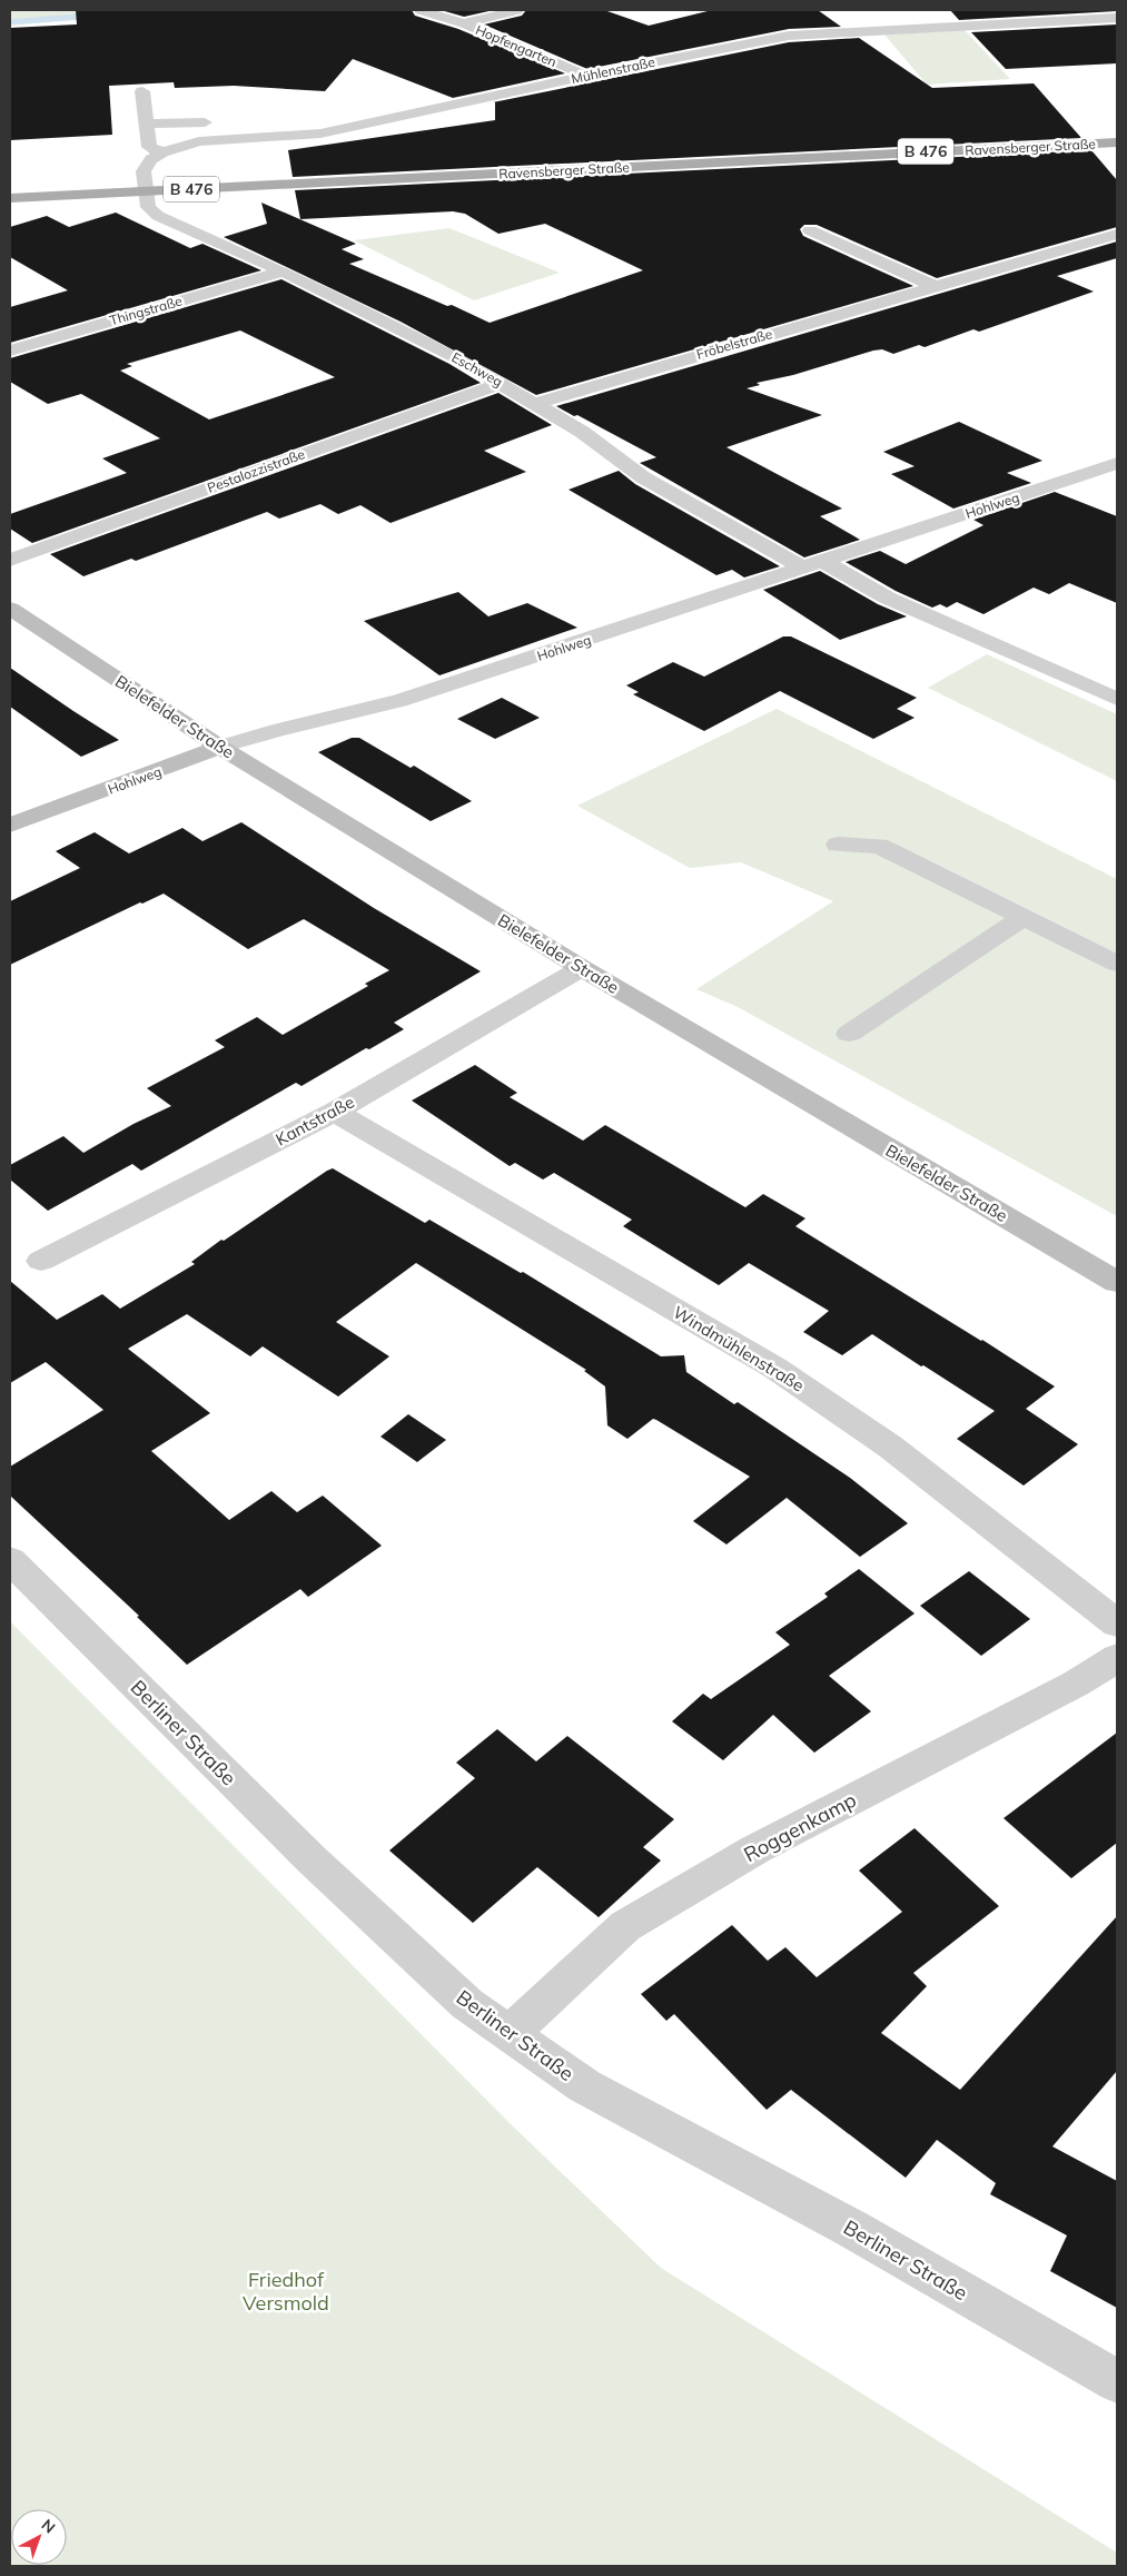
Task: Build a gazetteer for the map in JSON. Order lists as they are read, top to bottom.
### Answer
{
  "streets": {
    "main road": [
      "Ravensberger Straße",
      "B 476",
      "Hohlweg",
      "Bielefelder Straße"
    ],
    "street": [
      "Hopfengarten",
      "Mühlenstraße",
      "Thingstraße",
      "Fröbelstraße",
      "Eschweg",
      "Pestalozzistraße",
      "Kantstraße",
      "Windmühlenstraße",
      "Berliner Straße",
      "Roggenkamp"
    ]
  },
  "crossings": [
    ["Hopfengarten", "Mühlenstraße"],
    ["Ravensberger Straße", "Eschweg"],
    ["Thingstraße", "Eschweg"],
    ["Fröbelstraße", "Eschweg"],
    ["Eschweg", "Pestalozzistraße"],
    ["Eschweg", "Hohlweg"],
    ["Hohlweg", "Bielefelder Straße"],
    ["Bielefelder Straße", "Kantstraße"],
    ["Kantstraße", "Windmühlenstraße"],
    ["Berliner Straße", "Roggenkamp"]
  ],
  "parks": ["Friedhof Versmold"],
  "north": "top right"
}
